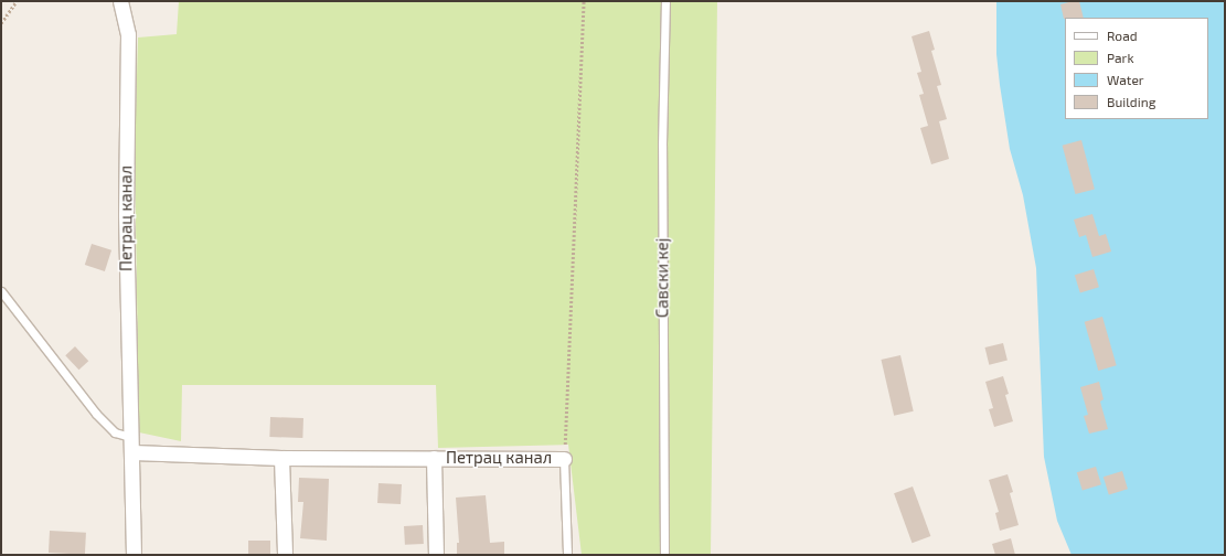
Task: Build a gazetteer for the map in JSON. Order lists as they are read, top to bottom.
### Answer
{
  "streets": {
    "street": ["Петрац канал"],
    "lane": ["Савски кеј"]
  },
  "legend": [
    "Road",
    "Park",
    "Water",
    "Building"
  ]
}
